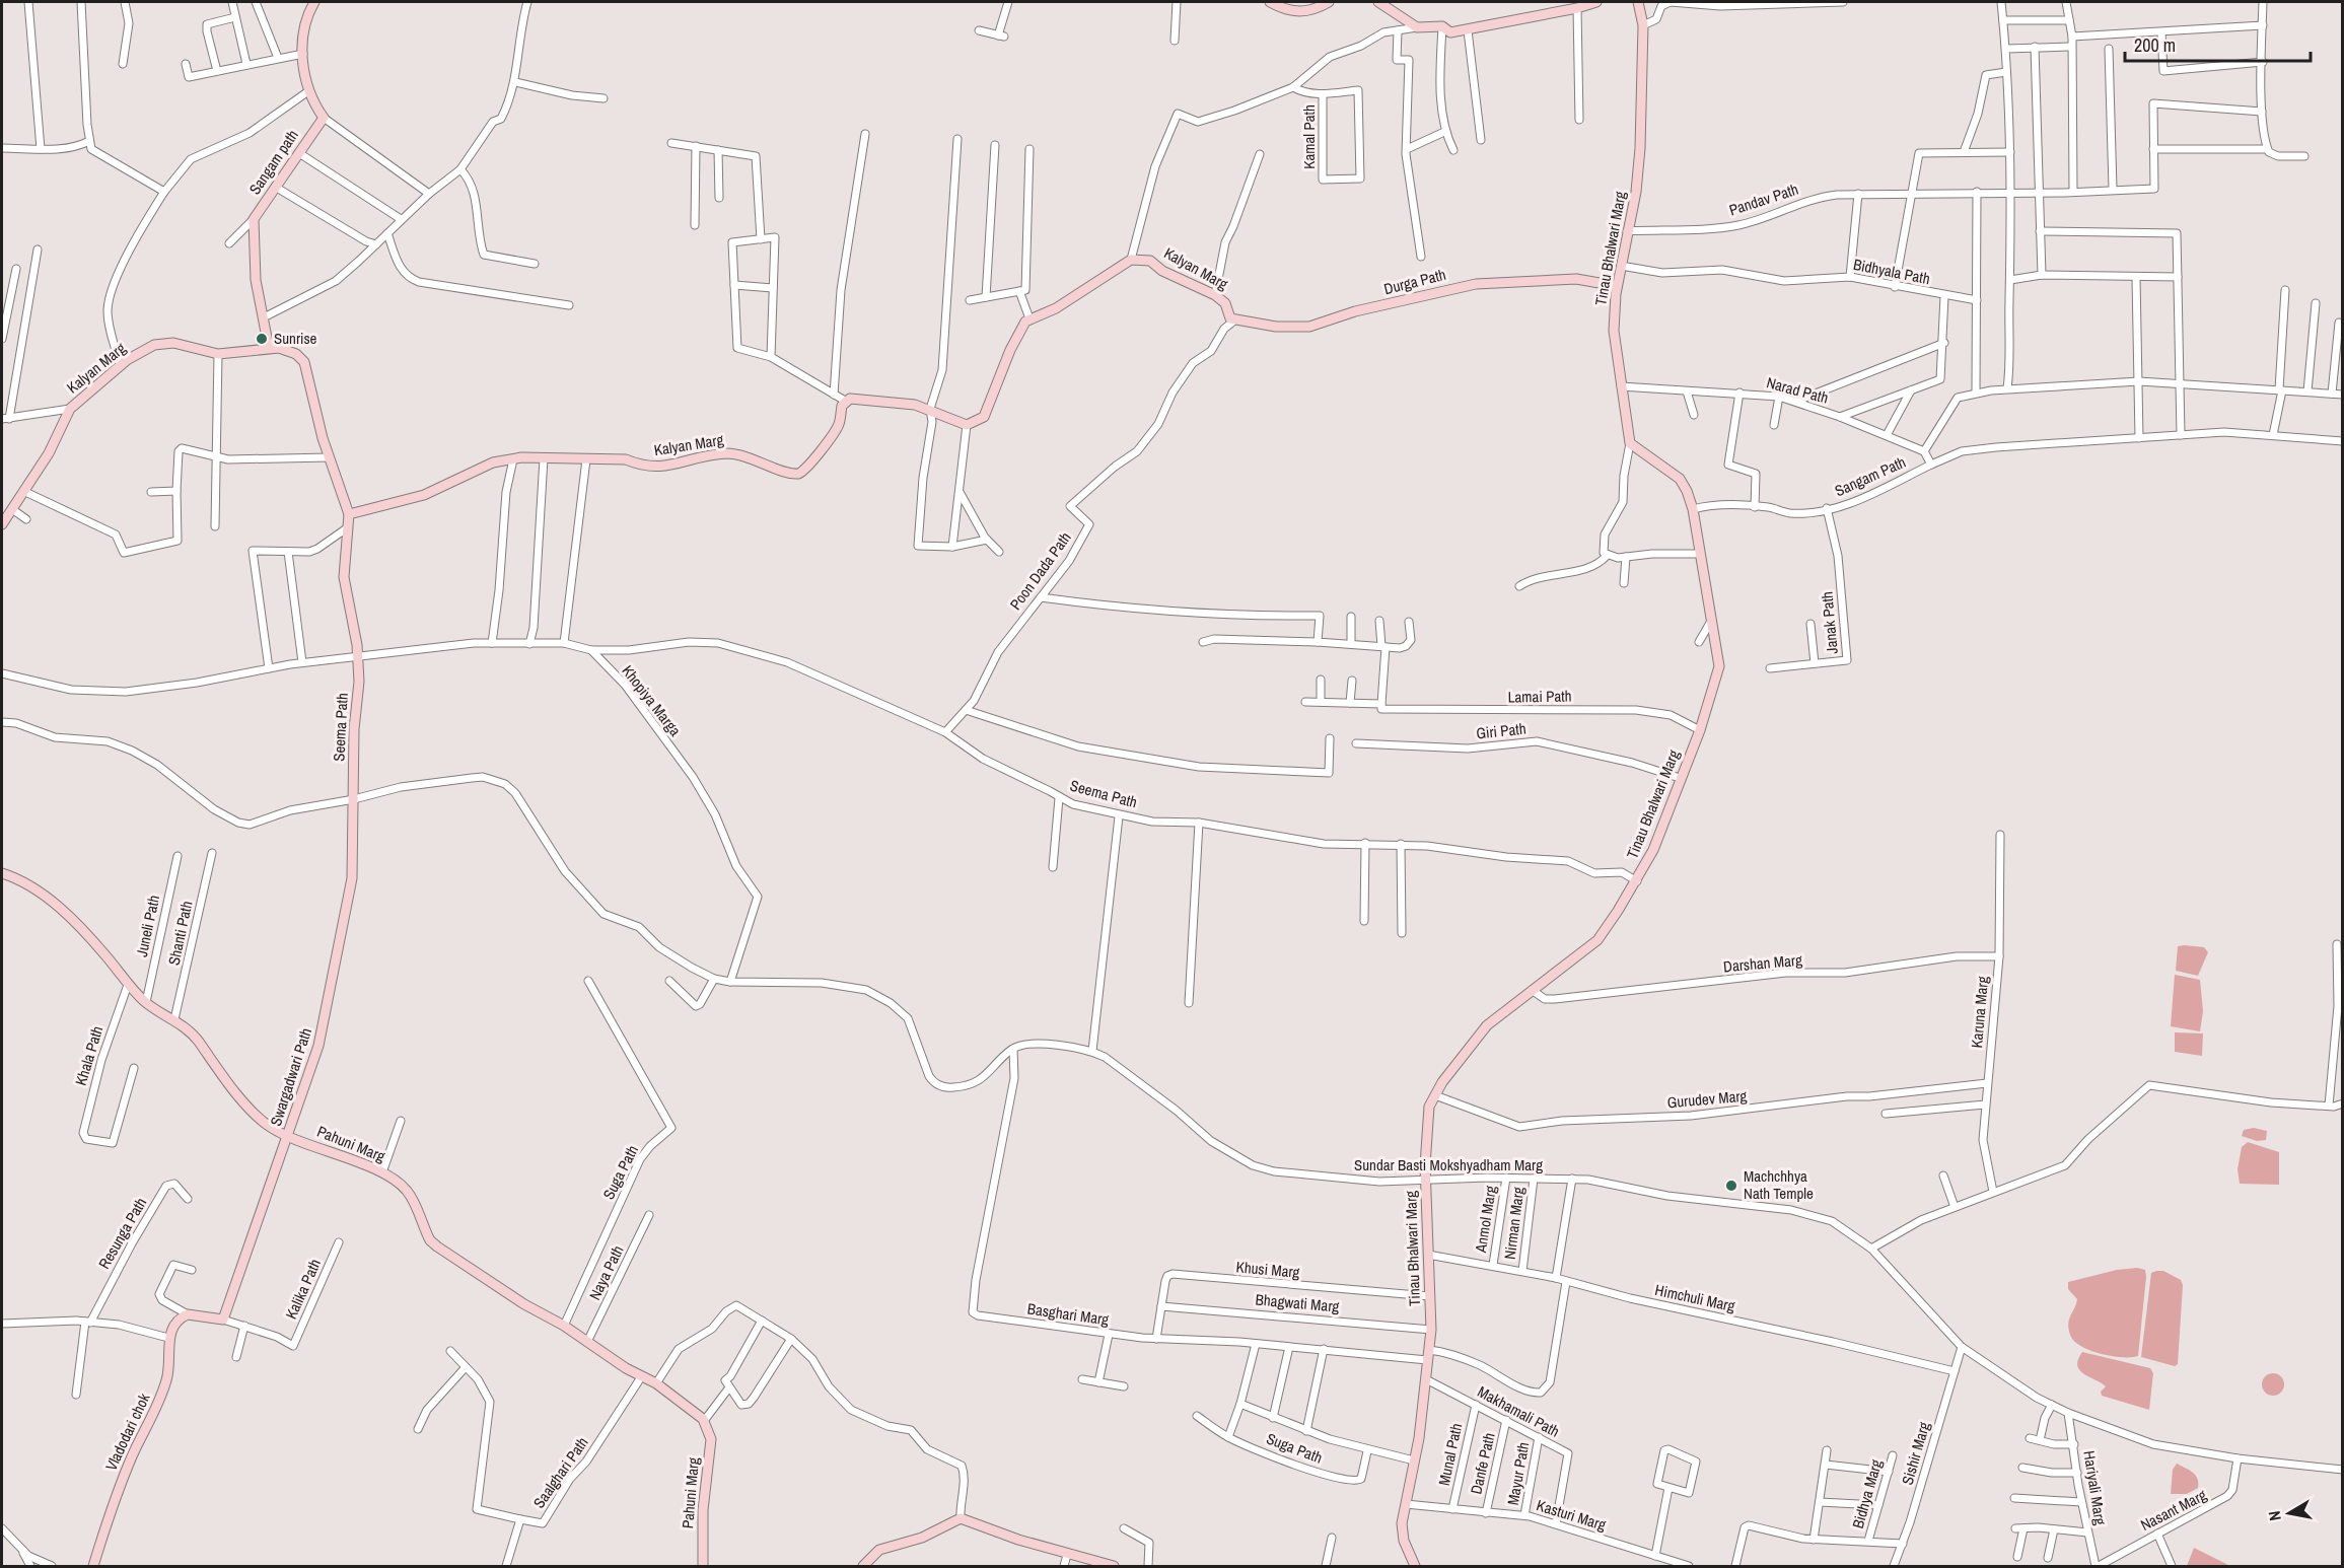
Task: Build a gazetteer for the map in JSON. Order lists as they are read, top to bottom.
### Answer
{
  "streets": {
    "street": [
      "Kamal Path",
      "Sangam path",
      "Pandav Path",
      "Tinau Bhalwari Marg",
      "Kalyan Marg",
      "Bidhyala Path",
      "Durga Path",
      "Narad Path",
      "Sangam Path",
      "Poon Dada Path",
      "Janak Path",
      "Lamai Path",
      "Khopiya Marga",
      "Seema Path",
      "Giri Path",
      "Juneli Path",
      "Shanti Path",
      "Darshan Marg",
      "Karuna Marg",
      "Khala Path",
      "Swargadwari Path",
      "Gurudev Marg",
      "Pahuni Marg",
      "Sundar Basti Mokshyadham Marg",
      "Suga Path",
      "Anmol Marg",
      "Nirman Marg",
      "Resunga Path",
      "Khusi Marg",
      "Naya Path",
      "Kalika Path",
      "Himchuli Marg",
      "Bhagwati Marg",
      "Basghari Marg",
      "Makhamali Path",
      "Vladodari chok",
      "Sishir Marg",
      "Munal Path",
      "Danfe Path",
      "Saalghari Path",
      "Mayur Path",
      "Hariyali Marg",
      "Bidhya Marg",
      "Nasant Marg",
      "Kasturi Marg"
    ]
  },
  "crossings": [
    ["Sangam path", "Kalyan Marg"],
    ["Pandav Path", "Tinau Bhalwari Marg"],
    ["Tinau Bhalwari Marg", "Bidhyala Path"],
    ["Tinau Bhalwari Marg", "Durga Path"],
    ["Tinau Bhalwari Marg", "Narad Path"],
    ["Tinau Bhalwari Marg", "Sangam Path"],
    ["Tinau Bhalwari Marg", "Lamai Path"],
    ["Tinau Bhalwari Marg", "Seema Path"],
    ["Tinau Bhalwari Marg", "Giri Path"],
    ["Tinau Bhalwari Marg", "Darshan Marg"],
    ["Tinau Bhalwari Marg", "Gurudev Marg"],
    ["Tinau Bhalwari Marg", "Sundar Basti Mokshyadham Marg"],
    ["Tinau Bhalwari Marg", "Khusi Marg"],
    ["Tinau Bhalwari Marg", "Himchuli Marg"],
    ["Tinau Bhalwari Marg", "Bhagwati Marg"],
    ["Tinau Bhalwari Marg", "Basghari Marg"],
    ["Tinau Bhalwari Marg", "Makhamali Path"],
    ["Tinau Bhalwari Marg", "Kasturi Marg"],
    ["Kalyan Marg", "Durga Path"],
    ["Kalyan Marg", "Poon Dada Path"],
    ["Kalyan Marg", "Seema Path"],
    ["Durga Path", "Poon Dada Path"],
    ["Narad Path", "Sangam Path"],
    ["Sangam Path", "Janak Path"],
    ["Poon Dada Path", "Seema Path"],
    ["Khopiya Marga", "Seema Path"],
    ["Seema Path", "Swargadwari Path"],
    ["Juneli Path", "Pahuni Marg"],
    ["Shanti Path", "Pahuni Marg"],
    ["Darshan Marg", "Karuna Marg"],
    ["Karuna Marg", "Gurudev Marg"],
    ["Khala Path", "Pahuni Marg"],
    ["Swargadwari Path", "Pahuni Marg"],
    ["Pahuni Marg", "Suga Path"],
    ["Pahuni Marg", "Naya Path"],
    ["Pahuni Marg", "Saalghari Path"],
    ["Sundar Basti Mokshyadham Marg", "Anmol Marg"],
    ["Sundar Basti Mokshyadham Marg", "Nirman Marg"],
    ["Sundar Basti Mokshyadham Marg", "Basghari Marg"],
    ["Sundar Basti Mokshyadham Marg", "Sishir Marg"],
    ["Sundar Basti Mokshyadham Marg", "Hariyali Marg"],
    ["Sundar Basti Mokshyadham Marg", "Nasant Marg"],
    ["Anmol Marg", "Himchuli Marg"],
    ["Nirman Marg", "Himchuli Marg"],
    ["Khusi Marg", "Bhagwati Marg"],
    ["Khusi Marg", "Basghari Marg"],
    ["Himchuli Marg", "Sishir Marg"],
    ["Makhamali Path", "Munal Path"],
    ["Makhamali Path", "Danfe Path"],
    ["Makhamali Path", "Mayur Path"],
    ["Makhamali Path", "Kasturi Marg"],
    ["Munal Path", "Kasturi Marg"],
    ["Danfe Path", "Kasturi Marg"],
    ["Mayur Path", "Kasturi Marg"],
    ["Hariyali Marg", "Nasant Marg"]
  ],
  "places": ["Sunrise", "Machchhya Nath Temple"],
  "scale_bar": "200 m",
  "north": "left"
}
